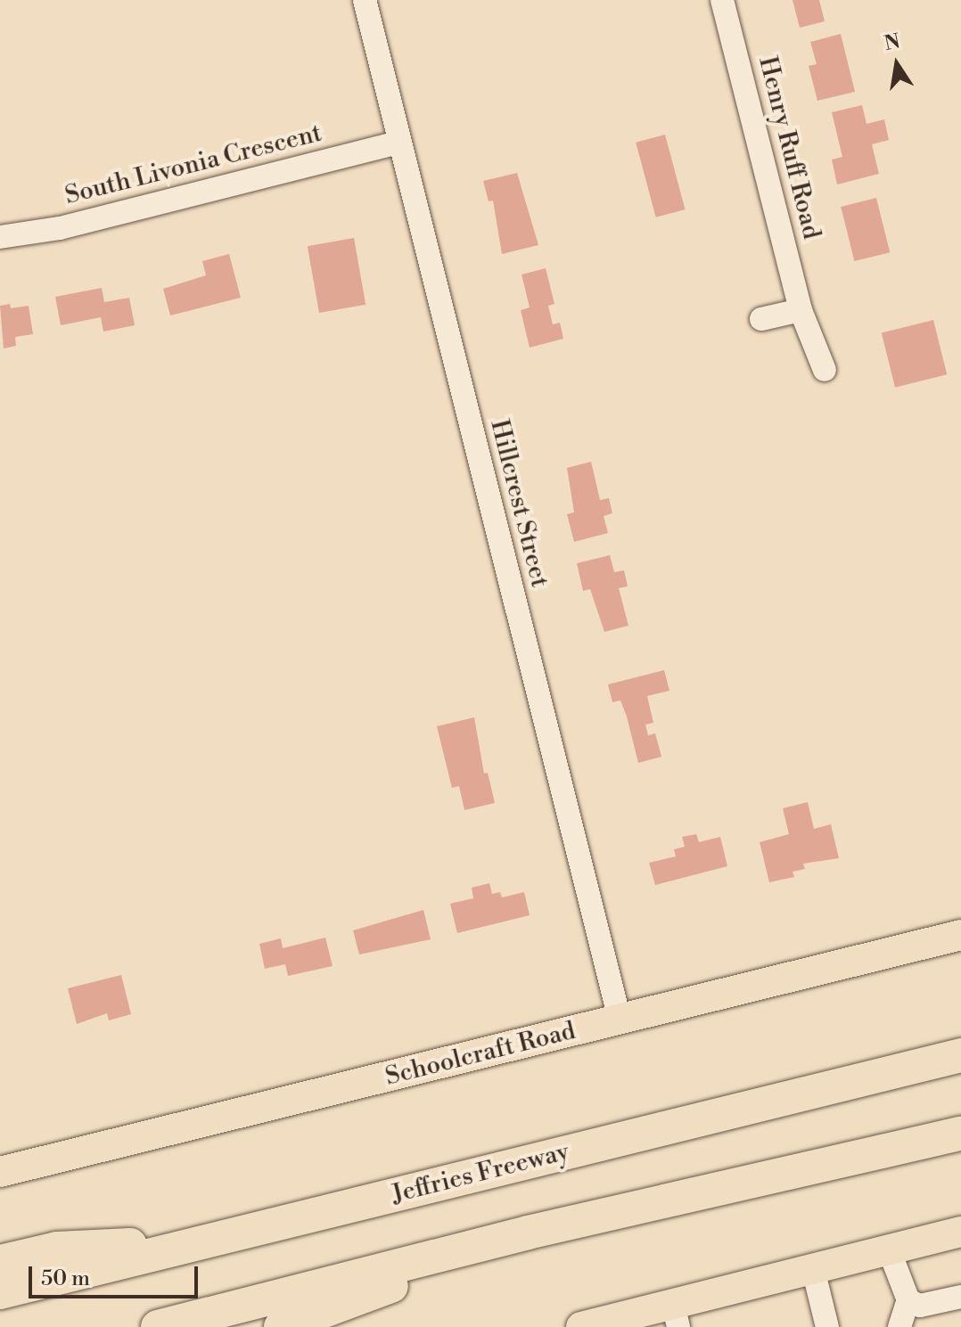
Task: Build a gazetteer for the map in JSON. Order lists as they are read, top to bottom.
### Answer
{
  "streets": {
    "highway": ["Jeffries Freeway"],
    "main road": ["Schoolcraft Road"],
    "street": ["Henry Ruff Road", "South Livonia Crescent", "Hillcrest Street"]
  },
  "crossings": [
    ["South Livonia Crescent", "Hillcrest Street"],
    ["Hillcrest Street", "Schoolcraft Road"]
  ],
  "scale_bar": "50 m",
  "north": "top"
}
